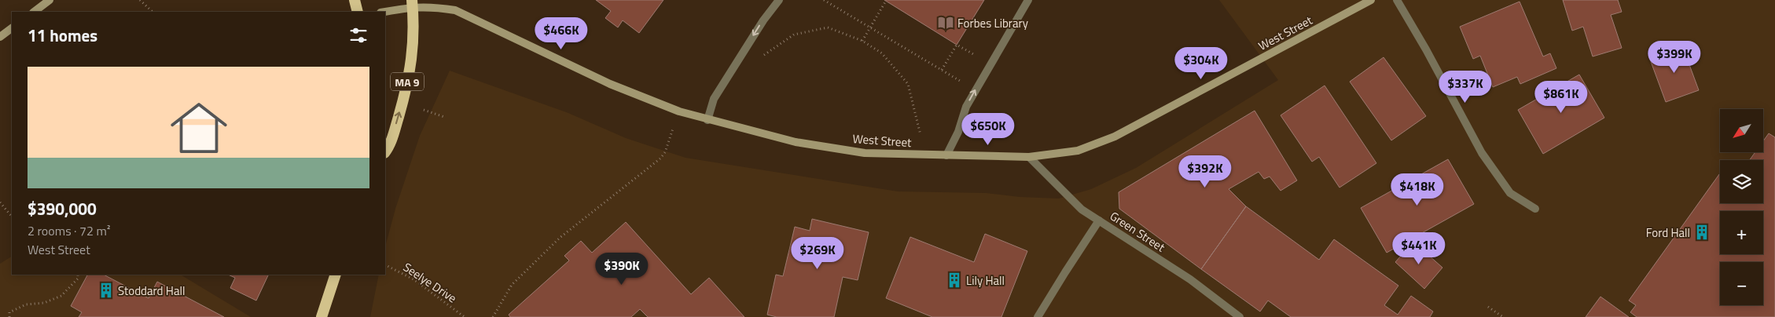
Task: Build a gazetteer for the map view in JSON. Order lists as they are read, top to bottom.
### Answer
{
  "streets": {
    "highway": ["MA 9"],
    "main road": ["West Street"],
    "street": ["Green Street"],
    "path": ["Seelye Drive"]
  },
  "crossings": [
    ["West Street", "MA 9"],
    ["West Street", "Green Street"]
  ],
  "places": {
    "library": ["Forbes Library"],
    "building": ["Ford Hall", "Lily Hall", "Stoddard Hall"]
  },
  "north": "bottom left",
  "page": {
    "heading": "11 homes",
    "price": [
      "$466K",
      "$399K",
      "$304K",
      "$337K",
      "$861K",
      "$650K",
      "$392K",
      "$418K",
      "$441K",
      "$269K",
      "$390K"
    ],
    "list": [
      {
        "name": "$390,000",
        "note": "2 rooms · 72 m² · West Street"
      }
    ],
    "map_buttons": ["+", "−"]
  }
}
